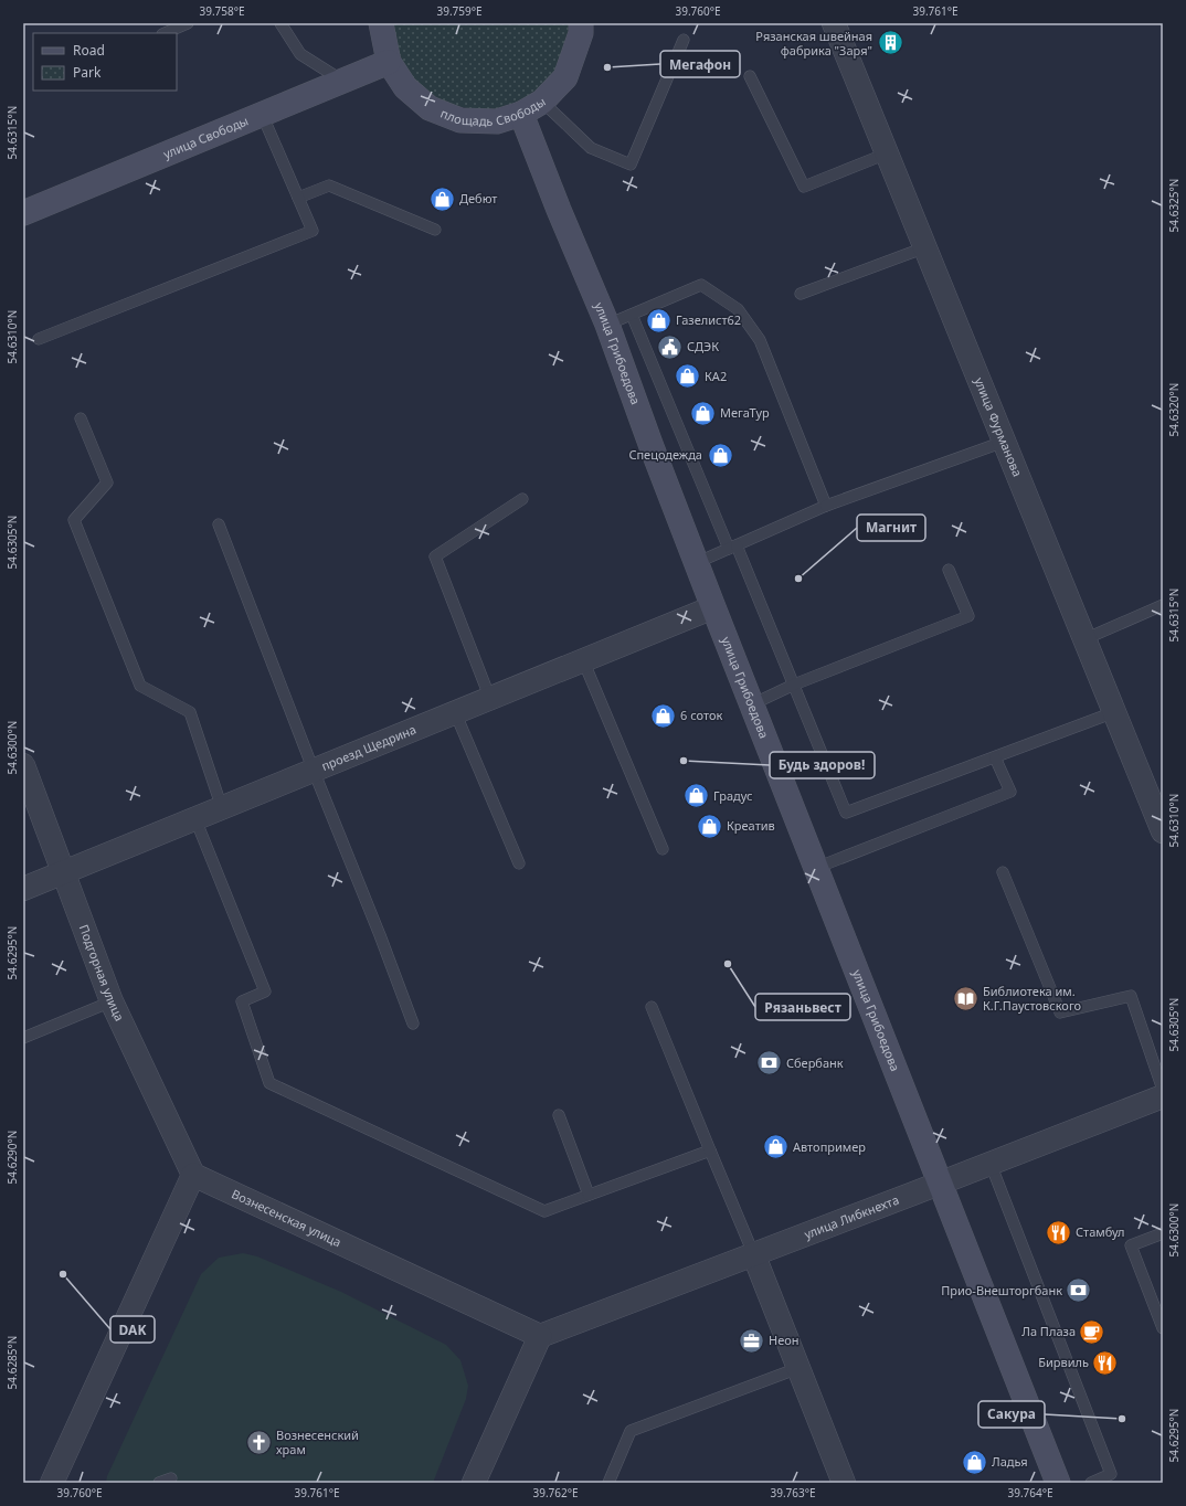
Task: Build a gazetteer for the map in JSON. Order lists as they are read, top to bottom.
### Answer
{
  "streets": {
    "main road": ["площадь Свободы", "улица Свободы", "улица Грибоедова"],
    "street": [
      "улица Фурманова",
      "проезд Щедрина",
      "Подгорная улица",
      "улица Либкнехта",
      "Вознесенская улица"
    ]
  },
  "crossings": [
    ["площадь Свободы", "улица Свободы"],
    ["площадь Свободы", "улица Грибоедова"],
    ["улица Грибоедова", "проезд Щедрина"],
    ["улица Грибоедова", "улица Либкнехта"],
    ["проезд Щедрина", "Подгорная улица"],
    ["Подгорная улица", "Вознесенская улица"],
    ["улица Либкнехта", "Вознесенская улица"]
  ],
  "places": {
    "building": ["Рязанская швейная фабрика \"Заря\""],
    "other": [
      "Мегафон",
      "Магнит",
      "Будь здоров!",
      "Рязаньвест",
      "DAK",
      "Сакура"
    ],
    "shop": [
      "Дебют",
      "Газелист62",
      "КА2",
      "МегаТур",
      "Спецодежда",
      "6 соток",
      "Градус",
      "Креатив",
      "Автопример",
      "Ладья"
    ],
    "public building": ["СДЭК"],
    "library": ["Библиотека им. К.Г.Паустовского"],
    "bank": ["Сбербанк", "Прио-Внешторгбанк"],
    "restaurant": ["Стамбул", "Бирвиль"],
    "cafe": ["Ла Плаза"],
    "office": ["Неон"],
    "church": ["Вознесенский храм"]
  },
  "legend": ["Road", "Park"],
  "coordinates": [
    "39.758°E",
    "39.759°E",
    "39.760°E",
    "39.761°E",
    "54.6315°N",
    "54.6325°N",
    "54.6310°N",
    "54.6320°N",
    "54.6305°N",
    "54.6300°N",
    "54.6295°N",
    "54.6290°N",
    "54.6285°N",
    "39.762°E",
    "39.763°E",
    "39.764°E"
  ]
}
